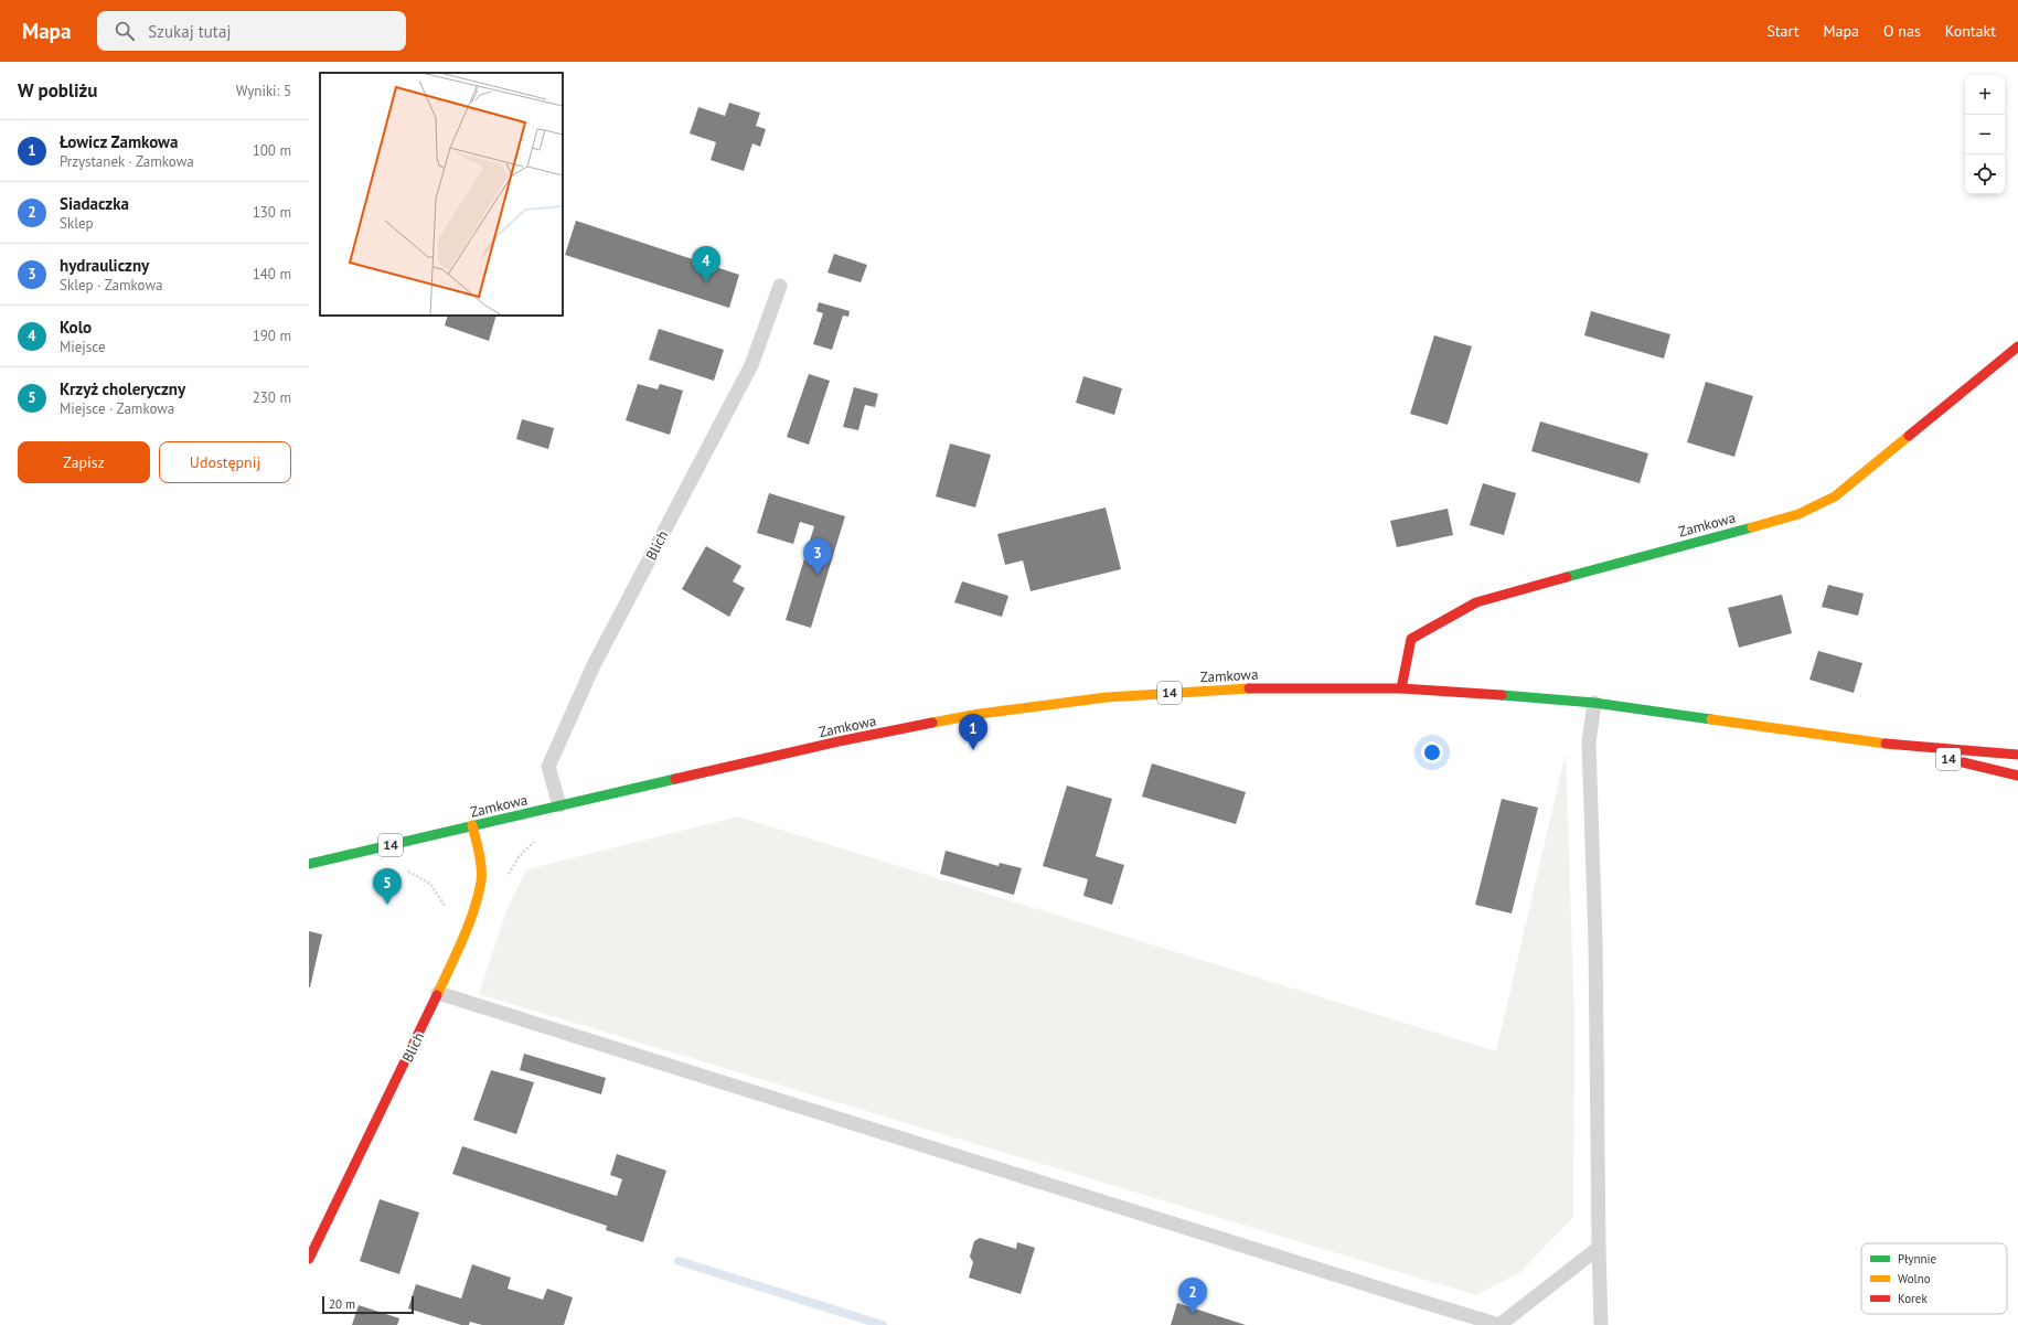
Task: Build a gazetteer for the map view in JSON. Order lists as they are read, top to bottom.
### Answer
{
  "streets": {
    "main road": ["Zamkowa", "Blich", "14"]
  },
  "crossings": [
    ["Zamkowa", "Blich"]
  ],
  "legend": ["Płynnie", "Wolno", "Korek"],
  "scale_bar": "20 m",
  "page": {
    "header": "Mapa",
    "search": "Szukaj tutaj",
    "nav": [
      "Start",
      "Mapa",
      "O nas",
      "Kontakt"
    ],
    "heading": ["W pobliżu", "Wyniki: 5"],
    "map_buttons": ["+", "−"],
    "list": [
      {
        "mark": "1",
        "name": "Łowicz Zamkowa",
        "note": "Przystanek · Zamkowa",
        "value": "100 m"
      },
      {
        "mark": "2",
        "name": "Siadaczka",
        "note": "Sklep",
        "value": "130 m"
      },
      {
        "mark": "3",
        "name": "hydrauliczny",
        "note": "Sklep · Zamkowa",
        "value": "140 m"
      },
      {
        "mark": "4",
        "name": "Kolo",
        "note": "Miejsce",
        "value": "190 m"
      },
      {
        "mark": "5",
        "name": "Krzyż choleryczny",
        "note": "Miejsce · Zamkowa",
        "value": "230 m"
      }
    ],
    "pins": [
      "4",
      "3",
      "1",
      "5",
      "2"
    ],
    "buttons": ["Zapisz", "Udostępnij"],
    "scale": "20 m"
  }
}
